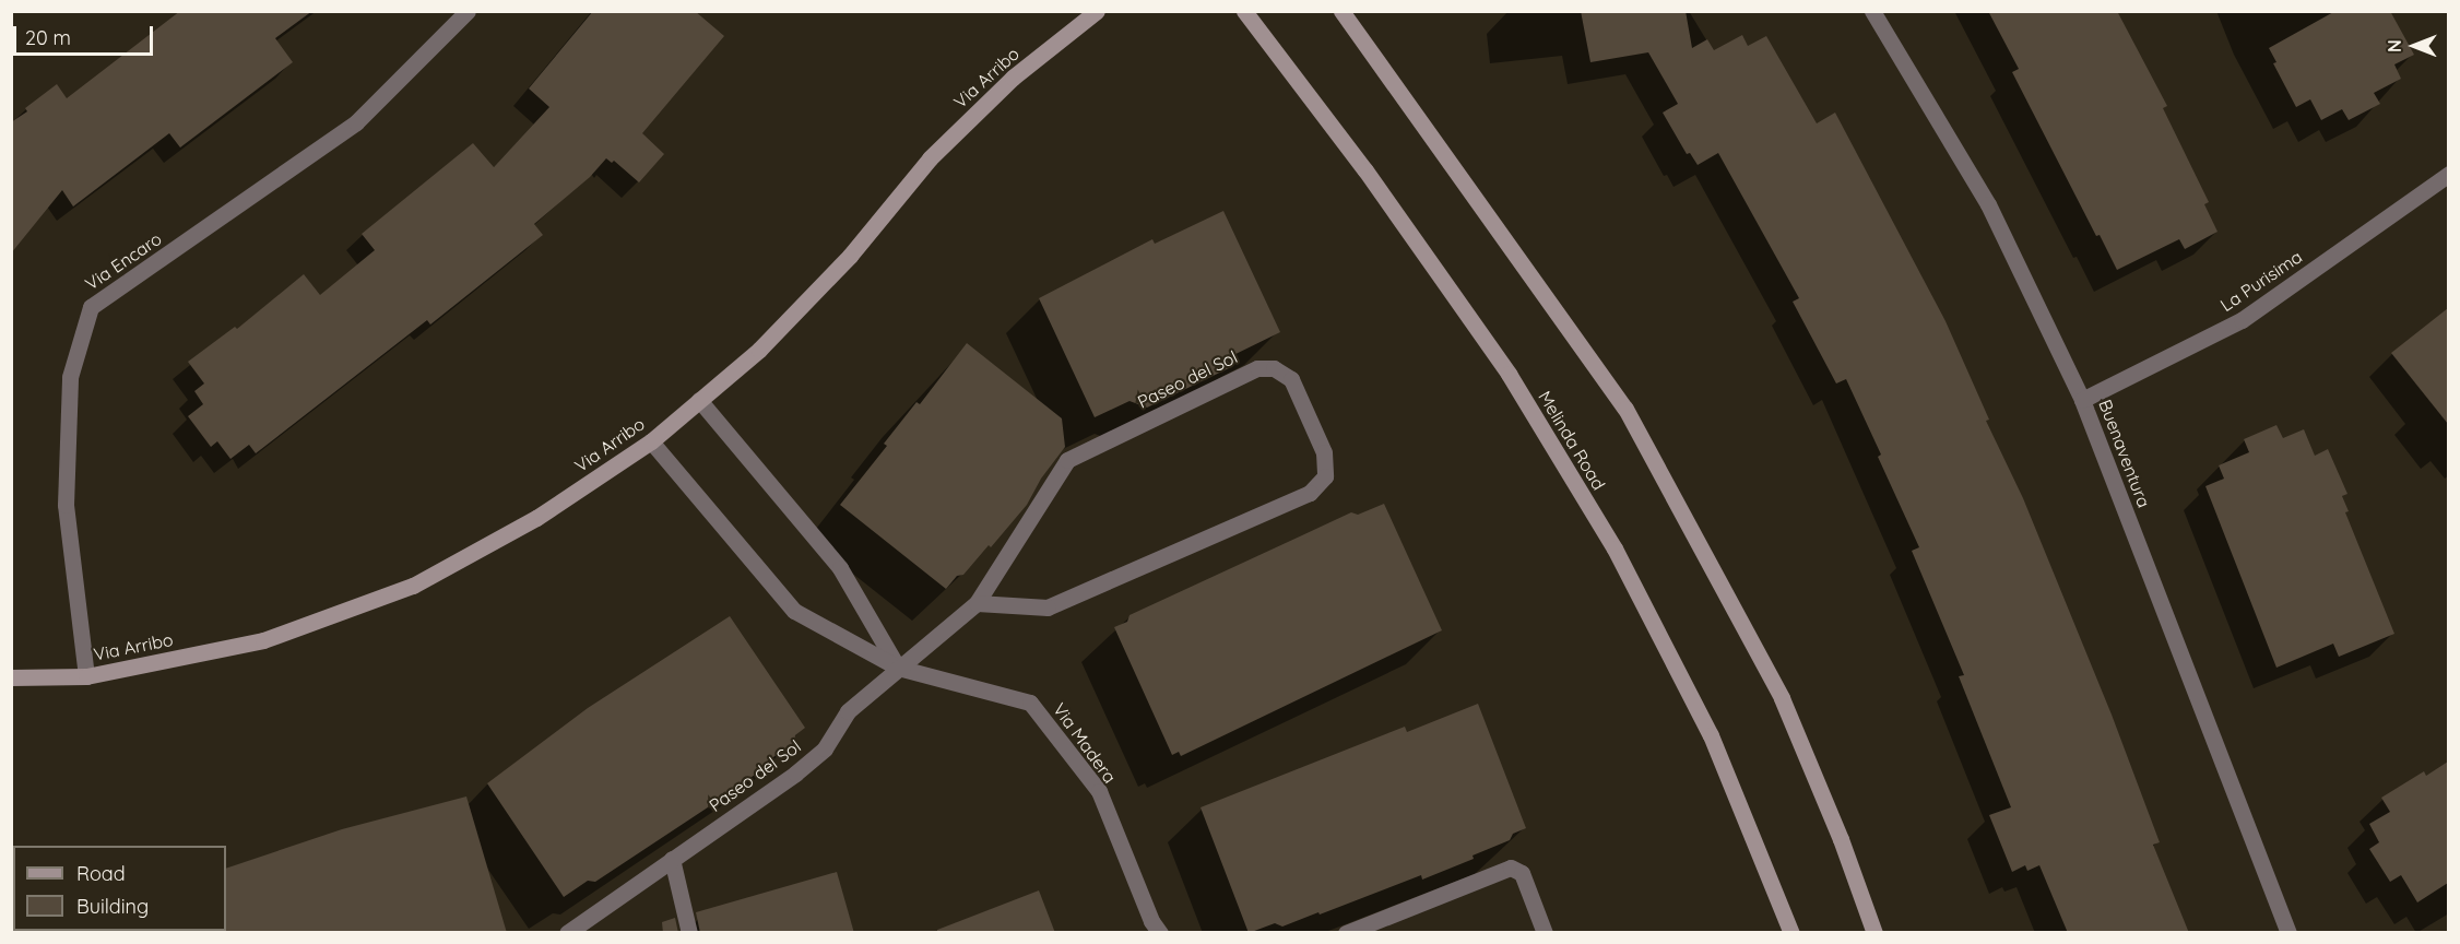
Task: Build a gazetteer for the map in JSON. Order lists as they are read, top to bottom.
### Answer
{
  "streets": {
    "main road": ["Via Arribo", "Melinda Road"],
    "street": [
      "Via Encaro",
      "La Purisima",
      "Paseo del Sol",
      "Buenaventura",
      "Via Madera"
    ]
  },
  "crossings": [
    ["Via Arribo", "Via Encaro"],
    ["Via Arribo", "Via Madera"],
    ["La Purisima", "Buenaventura"],
    ["Paseo del Sol", "Via Madera"]
  ],
  "legend": ["Road", "Building"],
  "scale_bar": "20 m",
  "north": "left"
}
